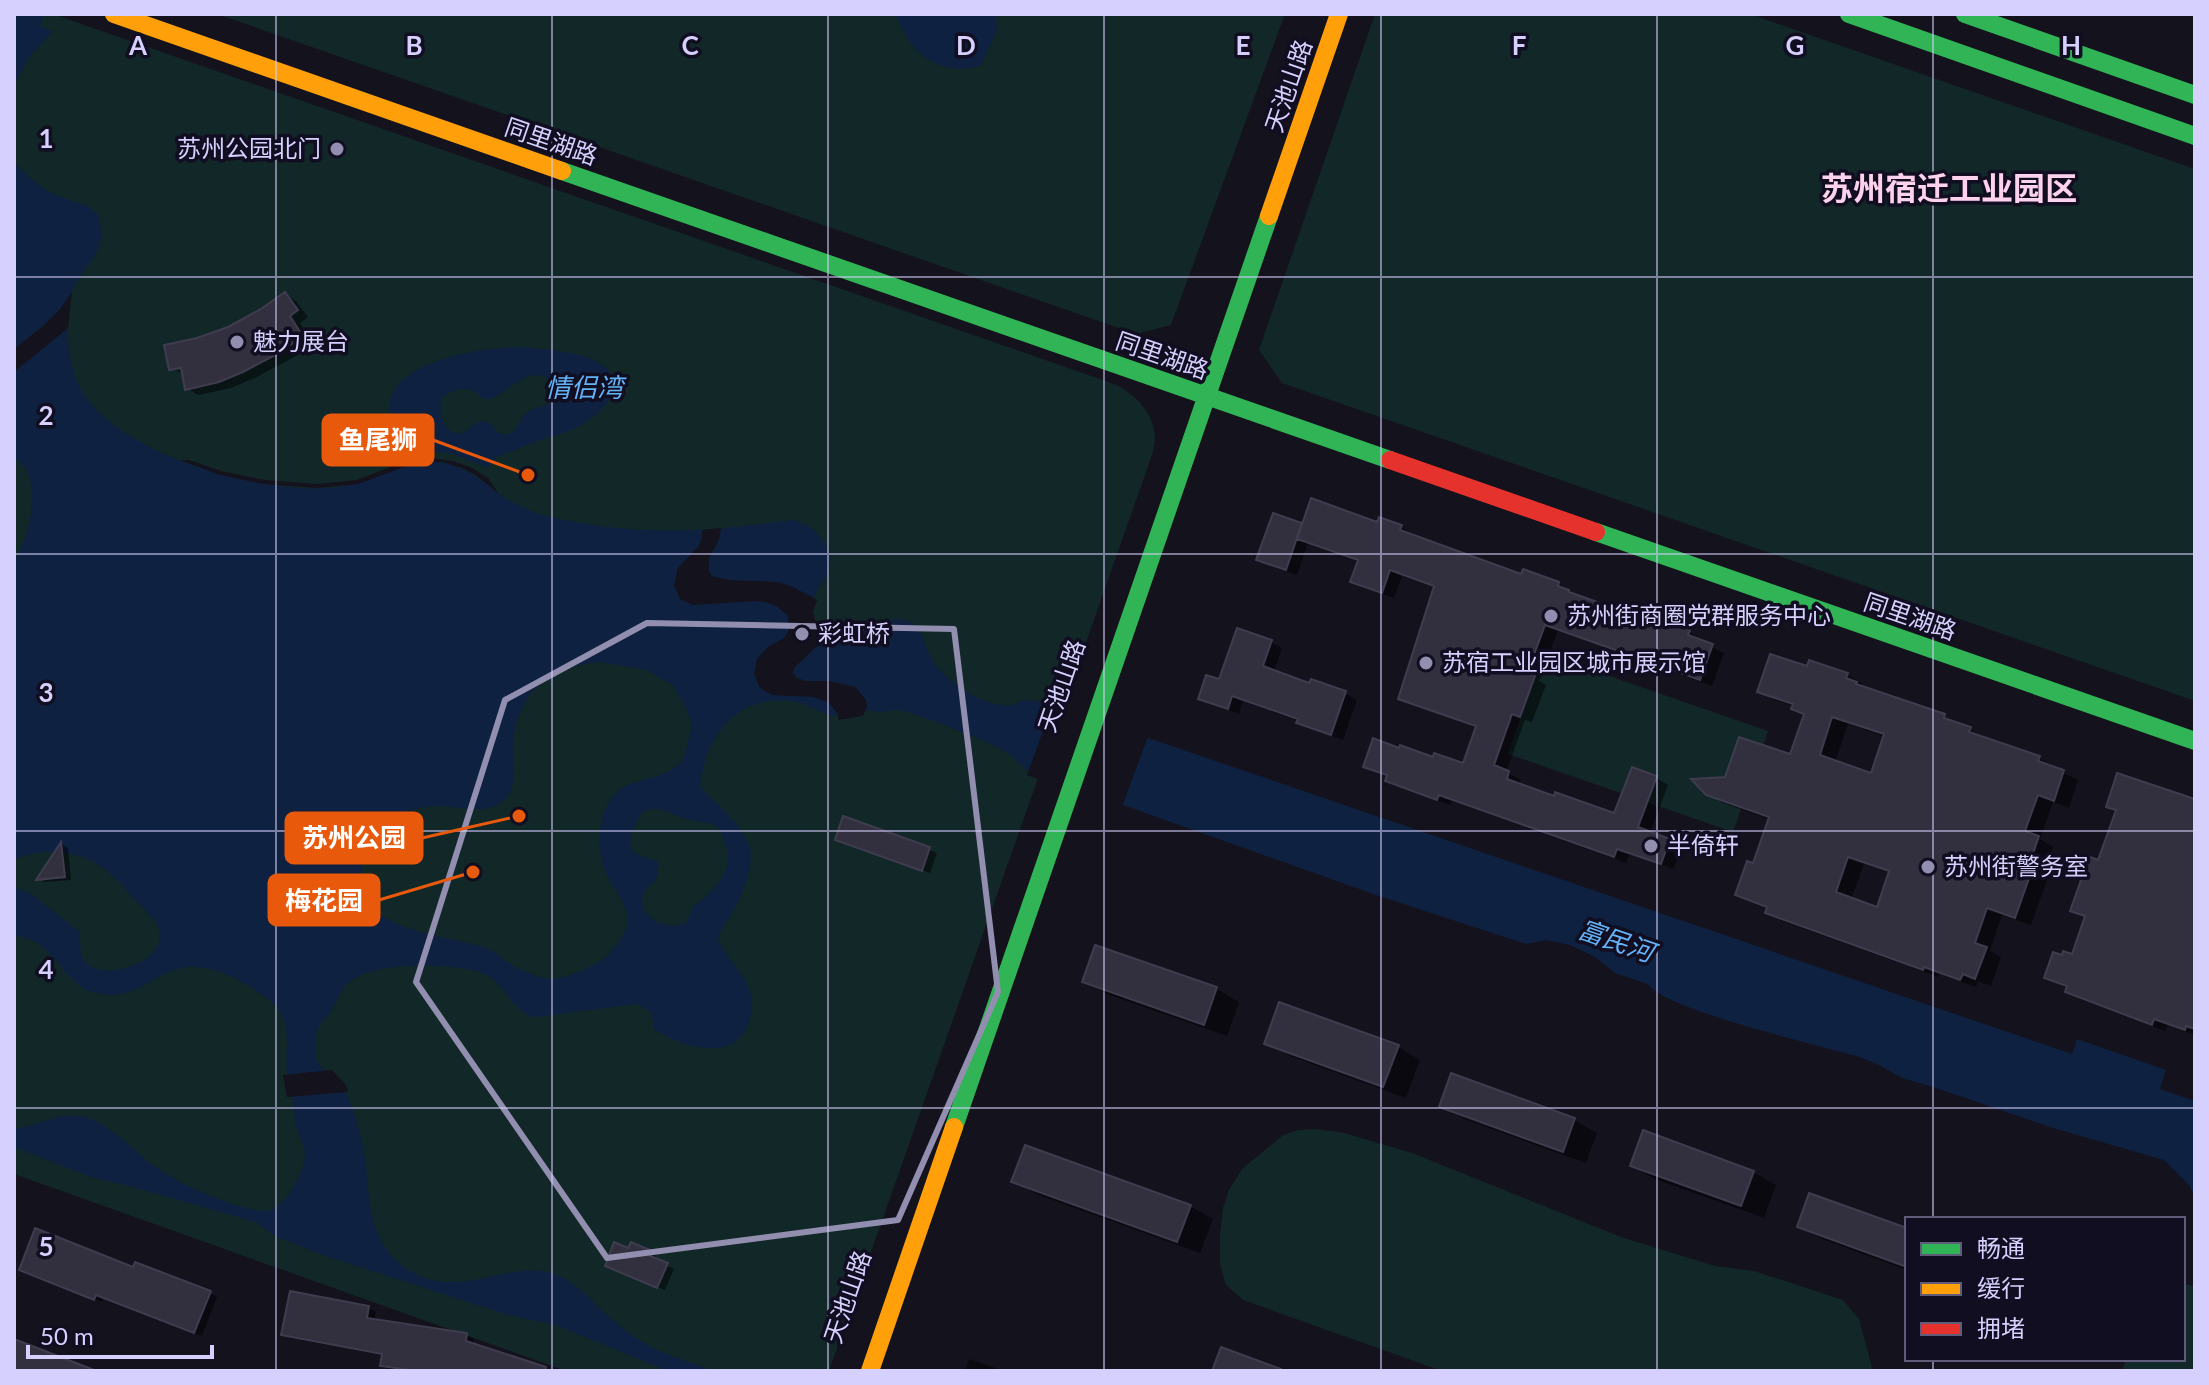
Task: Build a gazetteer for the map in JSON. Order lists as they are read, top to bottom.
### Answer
{
  "streets": {
    "street": ["天池山路", "同里湖路"]
  },
  "crossings": [
    ["天池山路", "同里湖路"]
  ],
  "districts": ["苏州宿迁工业园区"],
  "water": ["情侣湾", "富民河"],
  "places": [
    "苏州公园北门",
    "魅力展台",
    "鱼尾狮",
    "苏州街商圈党群服务中心",
    "彩虹桥",
    "苏宿工业园区城市展示馆",
    "苏州公园",
    "半倚轩",
    "苏州街警务室",
    "梅花园"
  ],
  "legend": ["畅通", "缓行", "拥堵"],
  "scale_bar": "50 m",
  "grid": {
    "columns": [
      "A",
      "B",
      "C",
      "D",
      "E",
      "F",
      "G",
      "H"
    ],
    "rows": [
      "1",
      "2",
      "3",
      "4",
      "5"
    ]
  }
}
